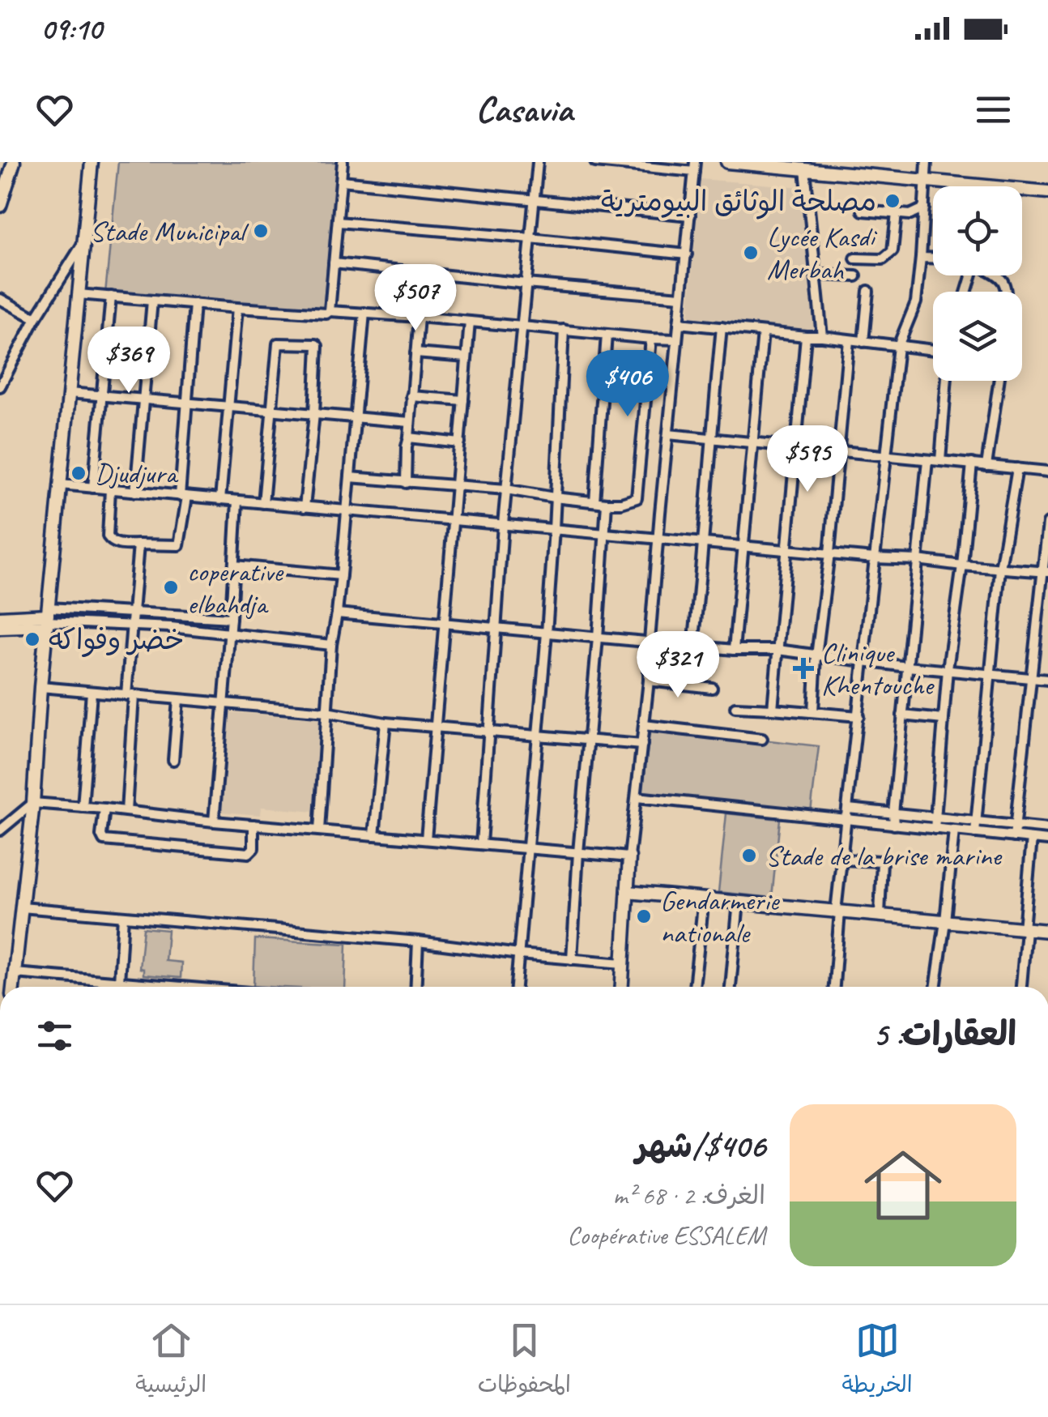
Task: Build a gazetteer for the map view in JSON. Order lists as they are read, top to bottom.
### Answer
{
  "places": {
    "other": [
      "مصلحة الوثائق البيومترية",
      "Stade Municipal",
      "Lycée Kasdi Merbah",
      "Djudjura",
      "coperative elbahdja",
      "خضر وفواكه",
      "Stade de la brise marine",
      "Gendarmerie nationale"
    ],
    "health": ["Clinique Khentouche"]
  },
  "page": {
    "status": "09:10",
    "header": "Casavia",
    "price": [
      "$507",
      "$369",
      "$406",
      "$595",
      "$321"
    ],
    "heading": "العقارات: 5",
    "list": [
      {
        "name": "$406/شهر",
        "note": "الغرف: 2 · 68 m² · Coopérative ESSALEM"
      }
    ],
    "tabs": ["الخريطة", "المحفوظات", "الرئيسية"]
  }
}
